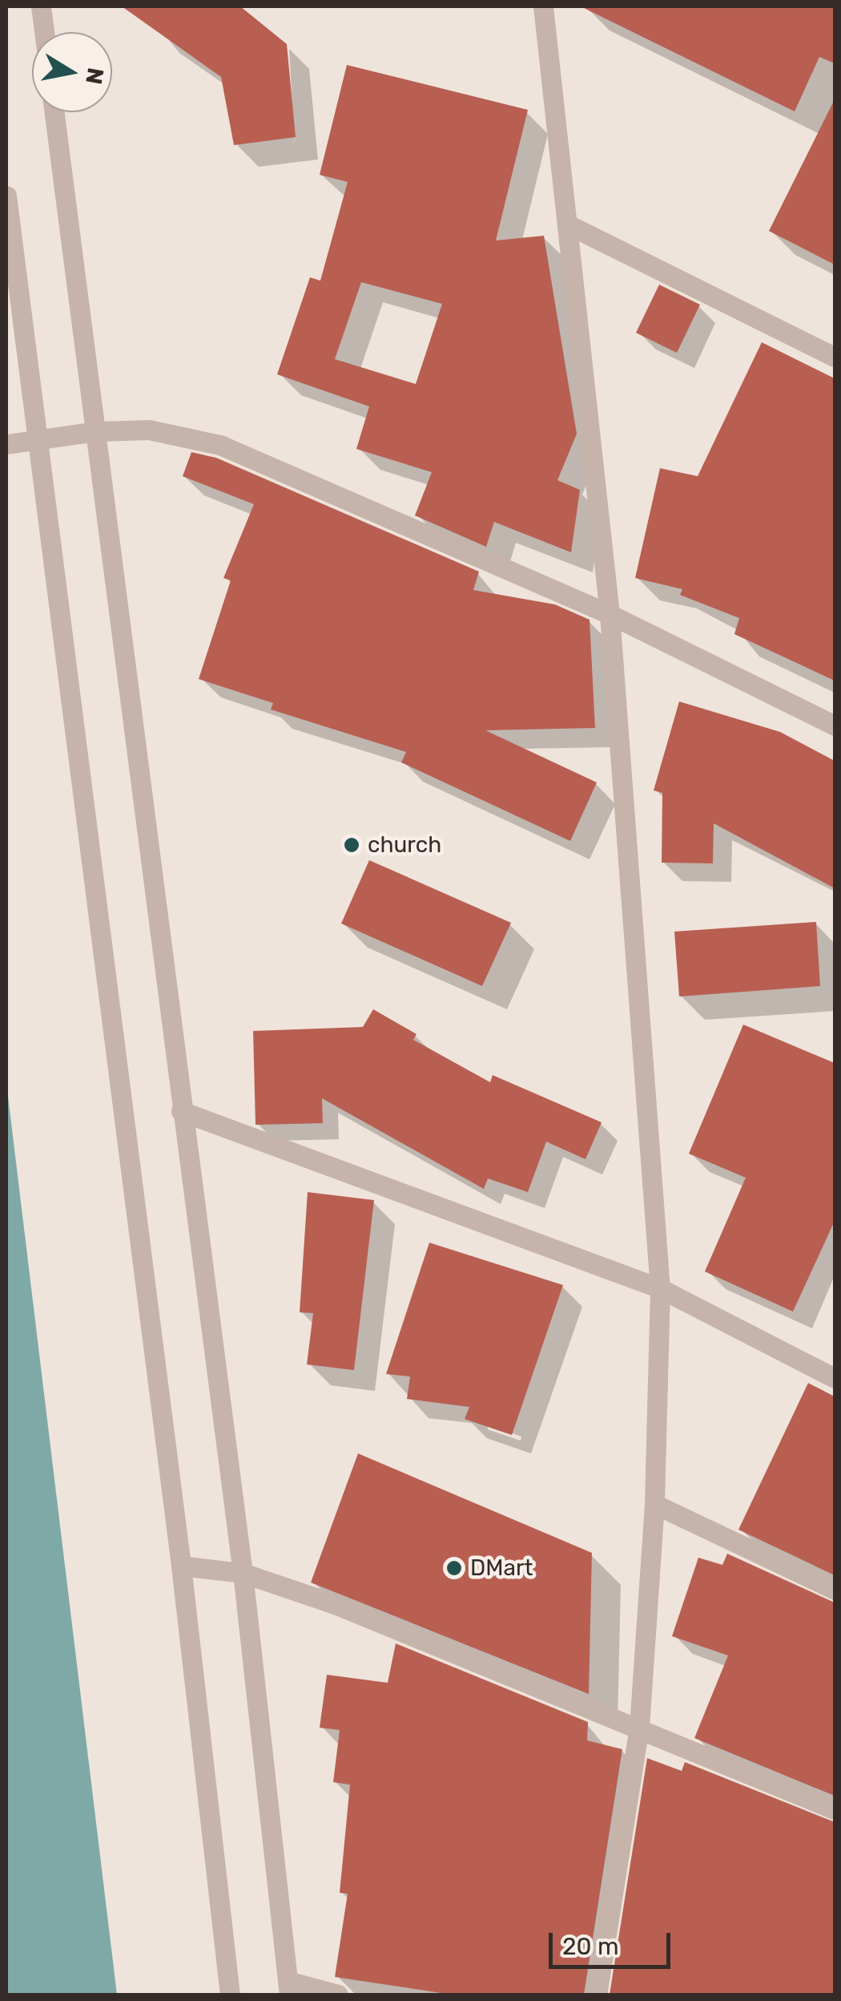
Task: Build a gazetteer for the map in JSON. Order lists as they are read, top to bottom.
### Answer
{
  "places": ["church", "DMart"],
  "scale_bar": "20 m",
  "north": "right"
}
